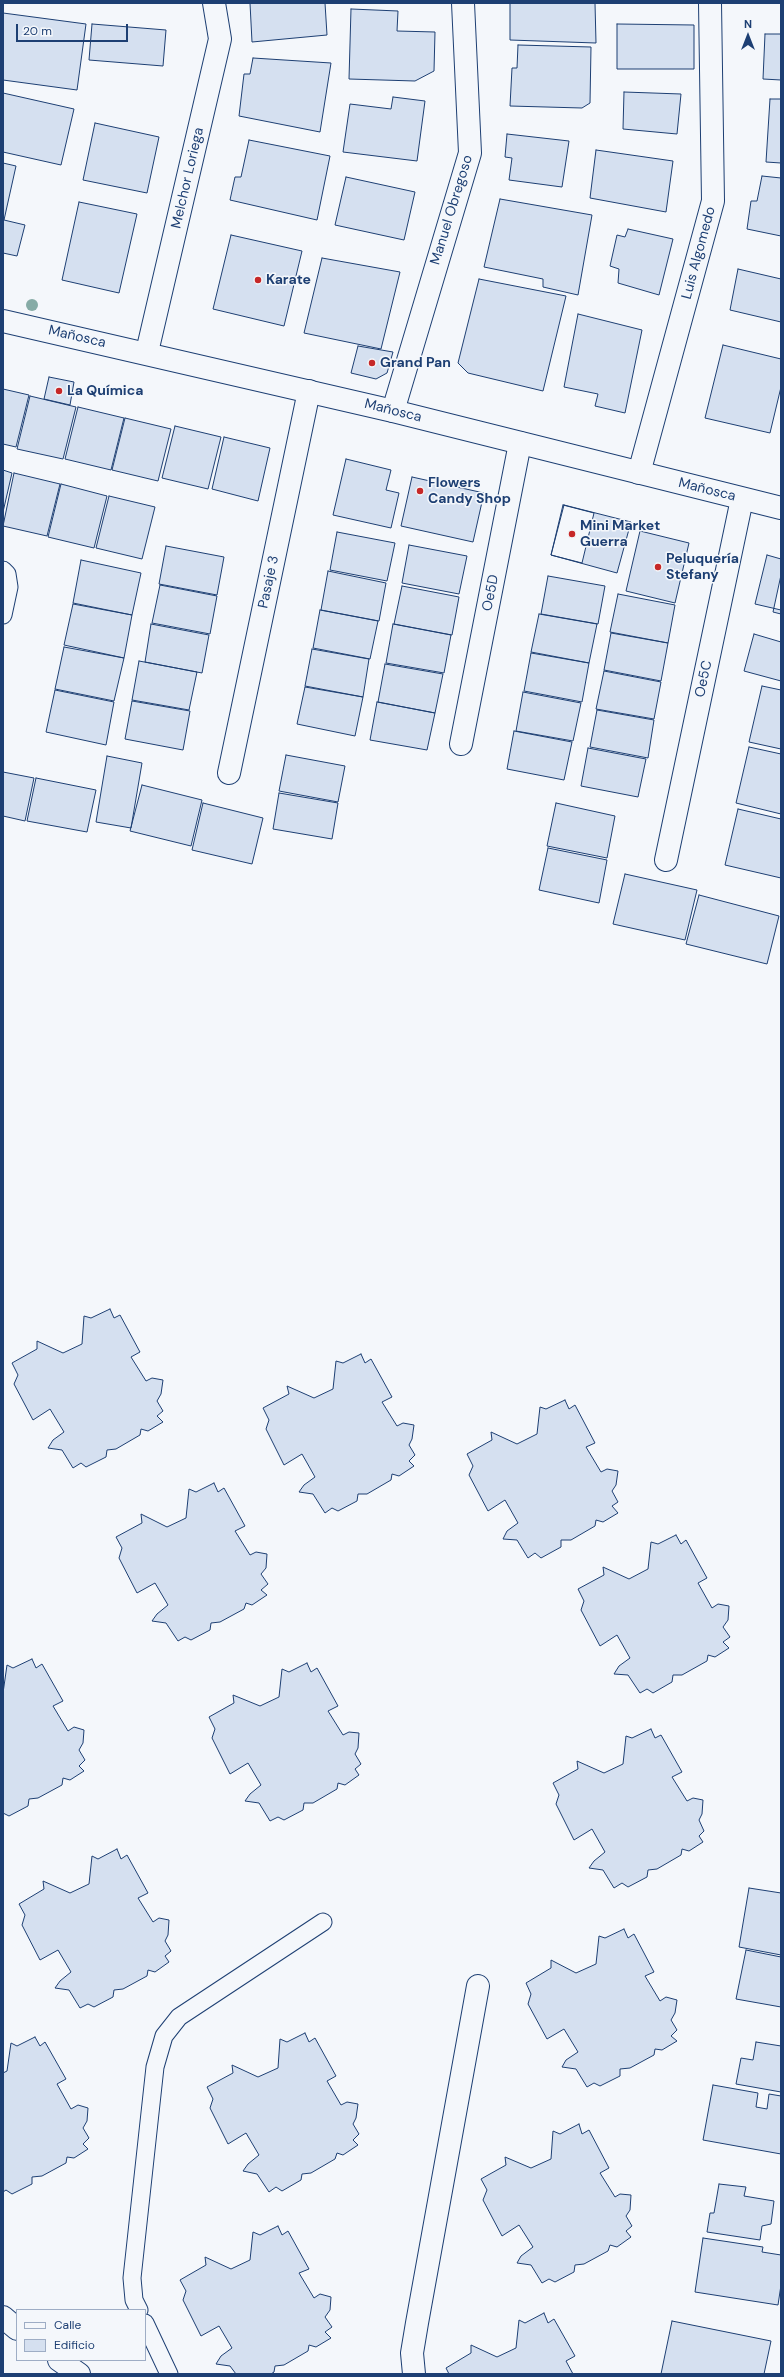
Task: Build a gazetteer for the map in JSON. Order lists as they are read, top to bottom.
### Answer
{
  "streets": {
    "street": [
      "Melchor Loriega",
      "Manuel Obregoso",
      "Luis Algomedo",
      "Mañosca",
      "Pasaje 3",
      "Oe5D",
      "Oe5C"
    ]
  },
  "crossings": [
    ["Melchor Loriega", "Mañosca"],
    ["Manuel Obregoso", "Mañosca"],
    ["Luis Algomedo", "Mañosca"],
    ["Mañosca", "Pasaje 3"],
    ["Mañosca", "Oe5D"],
    ["Mañosca", "Oe5C"]
  ],
  "places": [
    "Karate",
    "Grand Pan",
    "La Química",
    "Flowers Candy Shop",
    "Mini Market Guerra",
    "Peluquería Stefany"
  ],
  "legend": ["Calle", "Edificio"],
  "scale_bar": "20 m",
  "north": "top"
}
